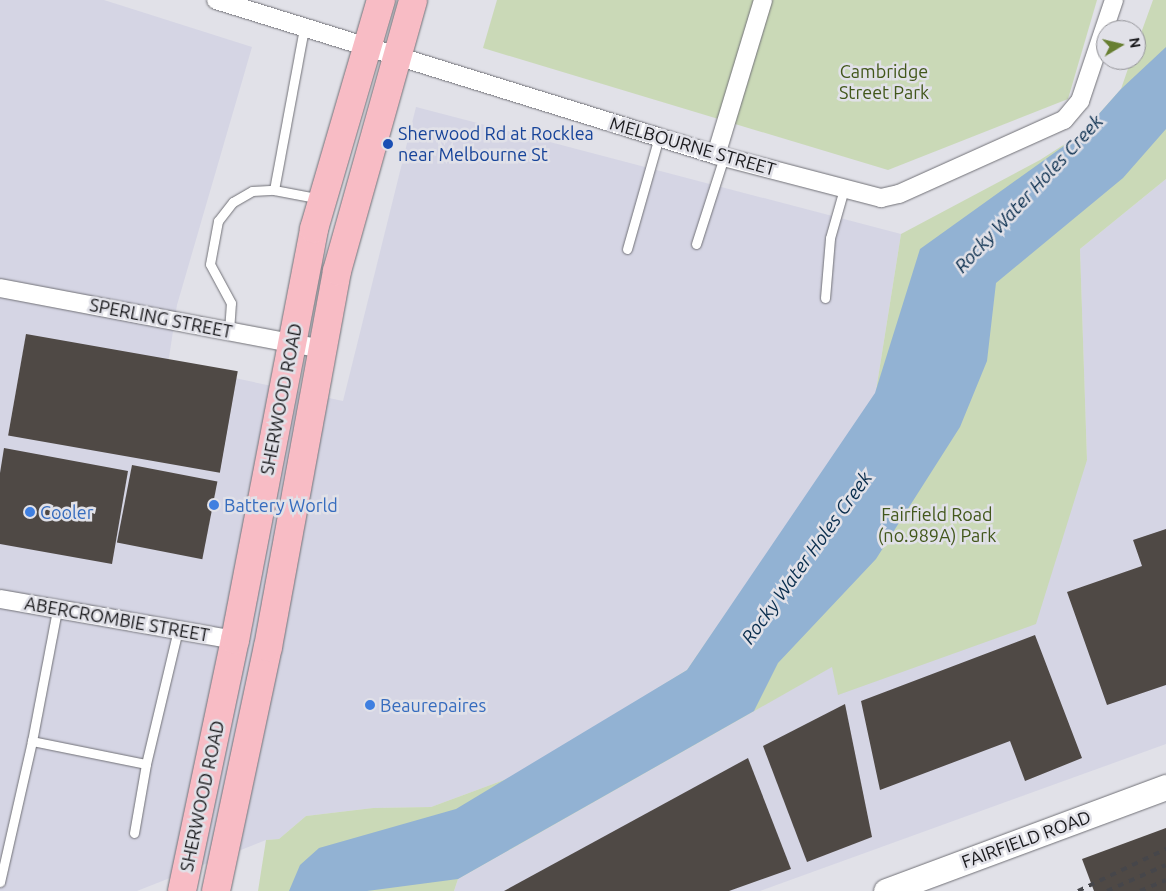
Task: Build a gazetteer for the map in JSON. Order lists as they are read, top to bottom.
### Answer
{
  "streets": {
    "main road": ["SHERWOOD ROAD", "FAIRFIELD ROAD"],
    "street": ["MELBOURNE STREET", "SPERLING STREET", "ABERCROMBIE STREET"]
  },
  "crossings": [
    ["MELBOURNE STREET", "SHERWOOD ROAD"],
    ["SPERLING STREET", "SHERWOOD ROAD"],
    ["SHERWOOD ROAD", "ABERCROMBIE STREET"]
  ],
  "water": ["Rocky Water Holes Creek"],
  "parks": ["Cambridge Street Park", "Fairfield Road (no.989A) Park"],
  "places": [
    "Sherwood Rd at Rocklea near Melbourne St",
    "Battery World",
    "Cooler",
    "Beaurepaires"
  ],
  "north": "right"
}
